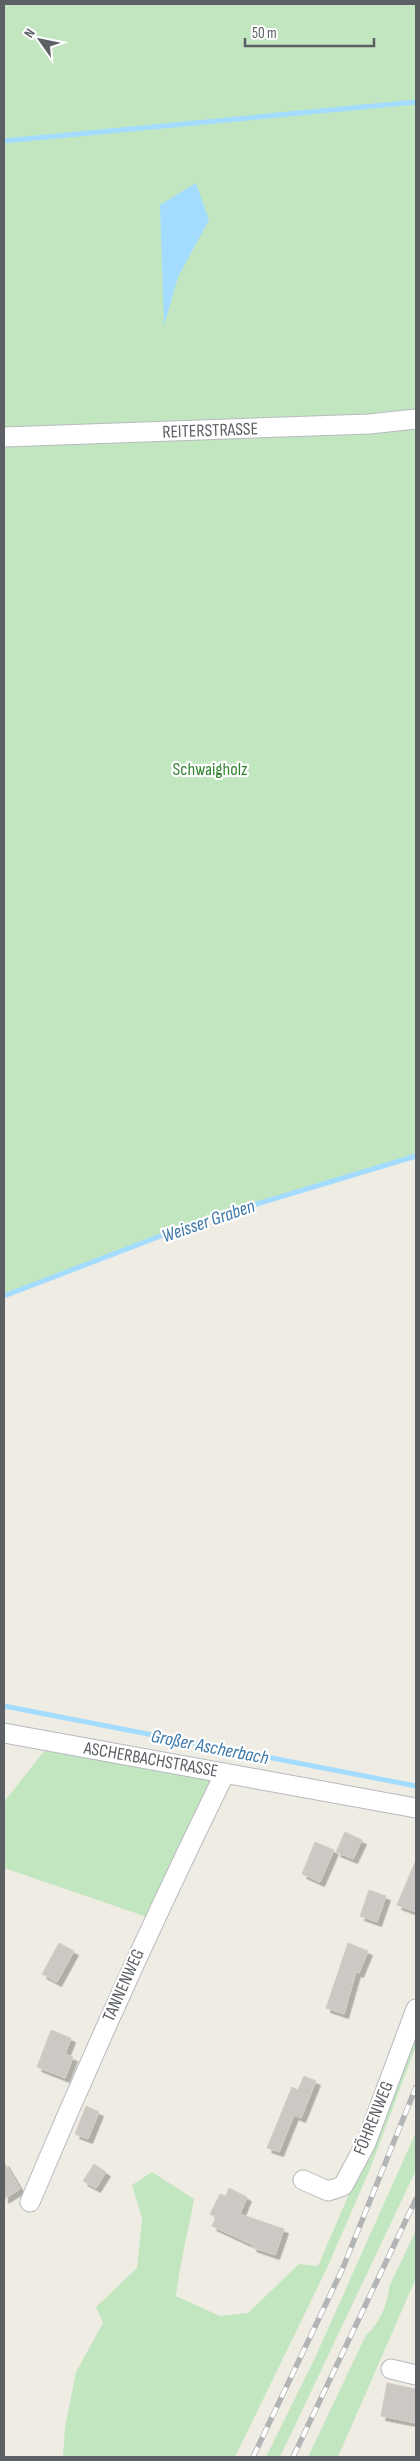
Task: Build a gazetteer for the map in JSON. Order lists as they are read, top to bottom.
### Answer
{
  "streets": {
    "street": [
      "REITERSTRASSE",
      "ASCHERBACHSTRASSE",
      "TANNENWEG",
      "FÖHRENWEG"
    ]
  },
  "crossings": [
    ["ASCHERBACHSTRASSE", "TANNENWEG"]
  ],
  "water": ["Weisser Graben", "Großer Ascherbach"],
  "parks": ["Schwaigholz"],
  "scale_bar": "50 m",
  "north": "top left"
}
